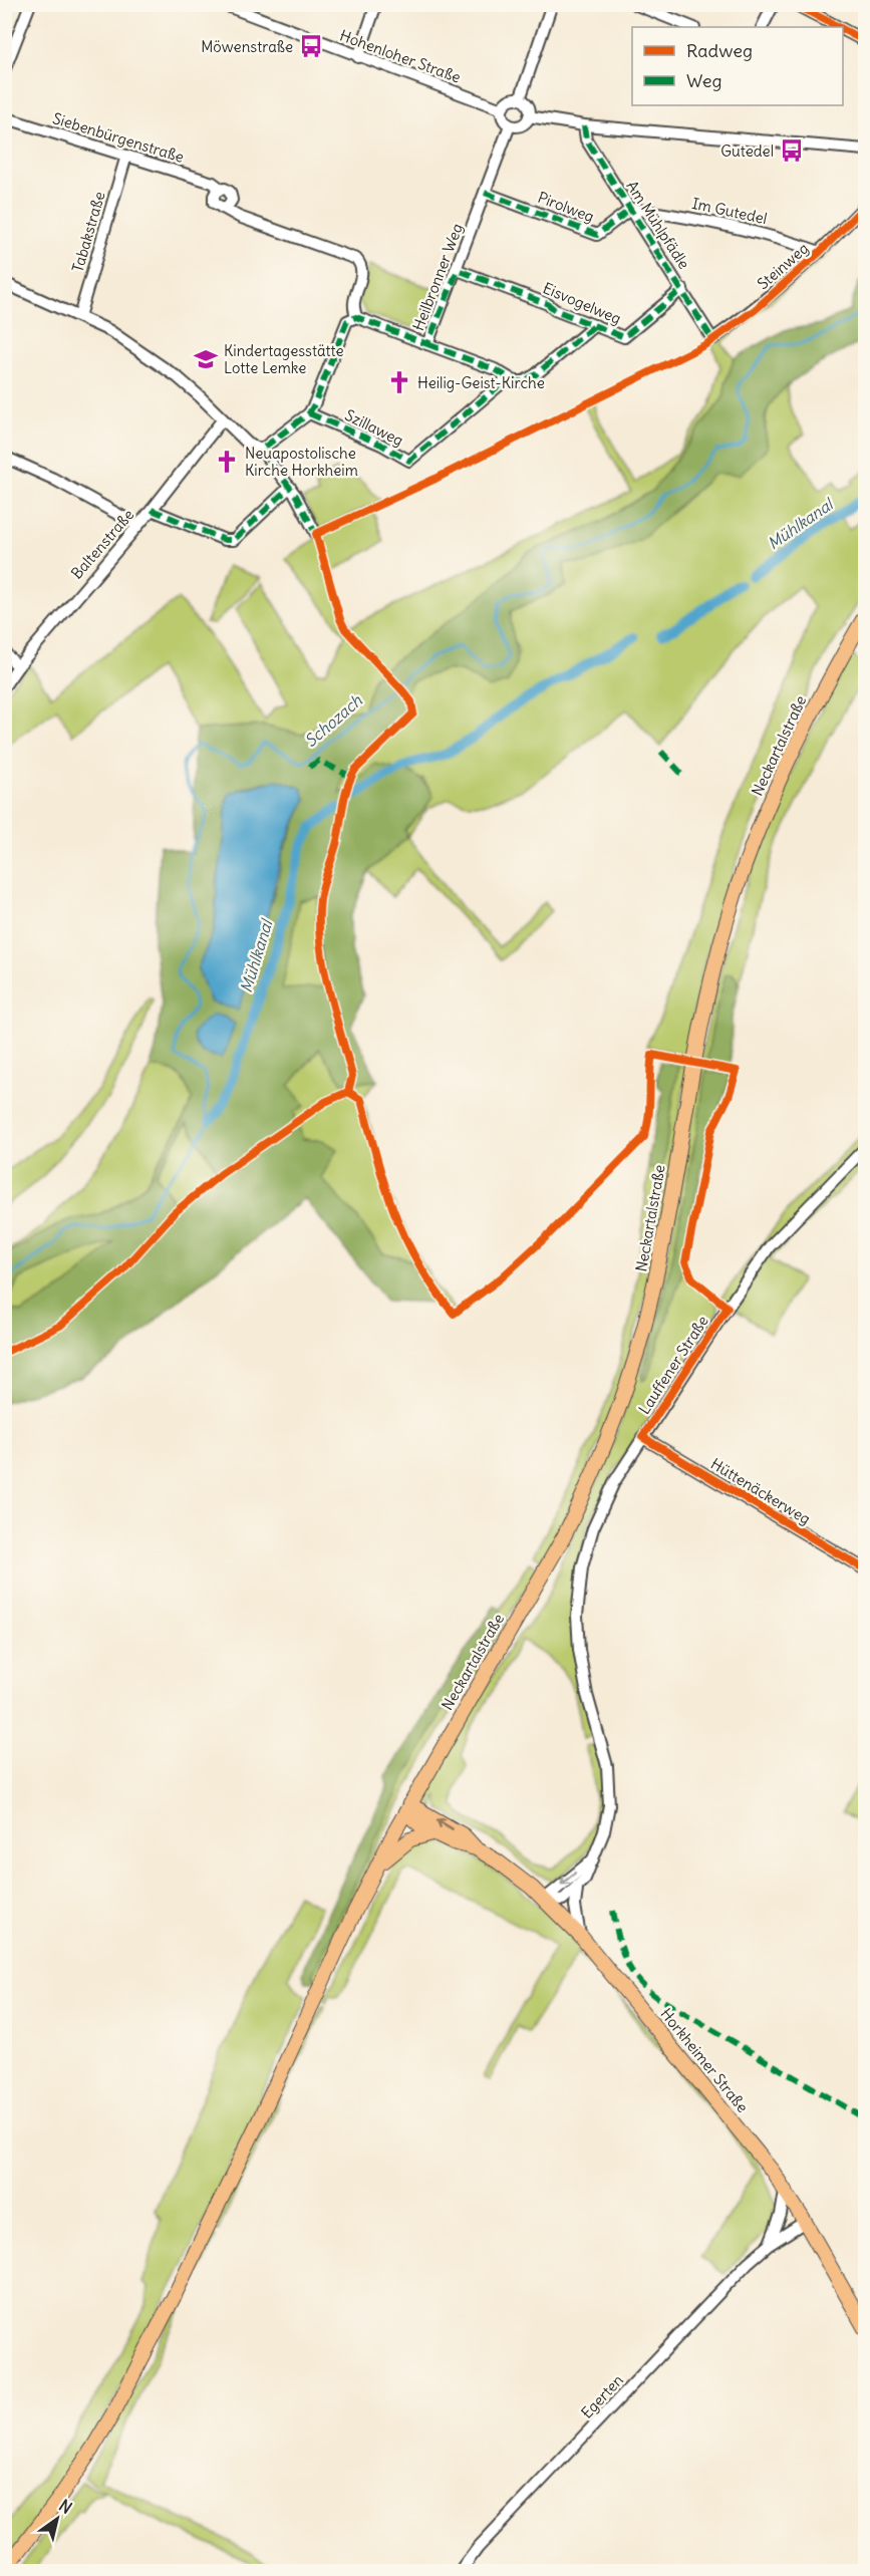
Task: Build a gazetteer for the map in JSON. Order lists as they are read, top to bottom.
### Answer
{
  "streets": {
    "main road": ["Neckartalstraße", "Horkheimer Straße"],
    "street": [
      "Hohenloher Straße",
      "Siebenbürgenstraße",
      "Pirolweg",
      "Im Gutedel",
      "Am Mühlpfädle",
      "Tabakstraße",
      "Steinweg",
      "Heilbronner Weg",
      "Eisvogelweg",
      "Szillaweg",
      "Baltenstraße",
      "Lauffener Straße",
      "Hüttenäckerweg",
      "Egerten"
    ]
  },
  "crossings": [
    ["Hohenloher Straße", "Heilbronner Weg"],
    ["Siebenbürgenstraße", "Tabakstraße"],
    ["Siebenbürgenstraße", "Heilbronner Weg"],
    ["Pirolweg", "Im Gutedel"],
    ["Pirolweg", "Am Mühlpfädle"],
    ["Pirolweg", "Heilbronner Weg"],
    ["Im Gutedel", "Am Mühlpfädle"],
    ["Im Gutedel", "Steinweg"],
    ["Am Mühlpfädle", "Steinweg"],
    ["Am Mühlpfädle", "Eisvogelweg"],
    ["Heilbronner Weg", "Eisvogelweg"],
    ["Neckartalstraße", "Horkheimer Straße"],
    ["Lauffener Straße", "Hüttenäckerweg"],
    ["Horkheimer Straße", "Egerten"]
  ],
  "water": ["Mühlkanal", "Schozach"],
  "places": {
    "bus stop": ["Möwenstraße", "Gutedel"],
    "school or university": ["Kindertagesstätte Lotte Lemke"],
    "church": ["Heilig-Geist-Kirche", "Neuapostolische Kirche Horkheim"]
  },
  "legend": ["Radweg", "Weg"],
  "north": "top right"
}
